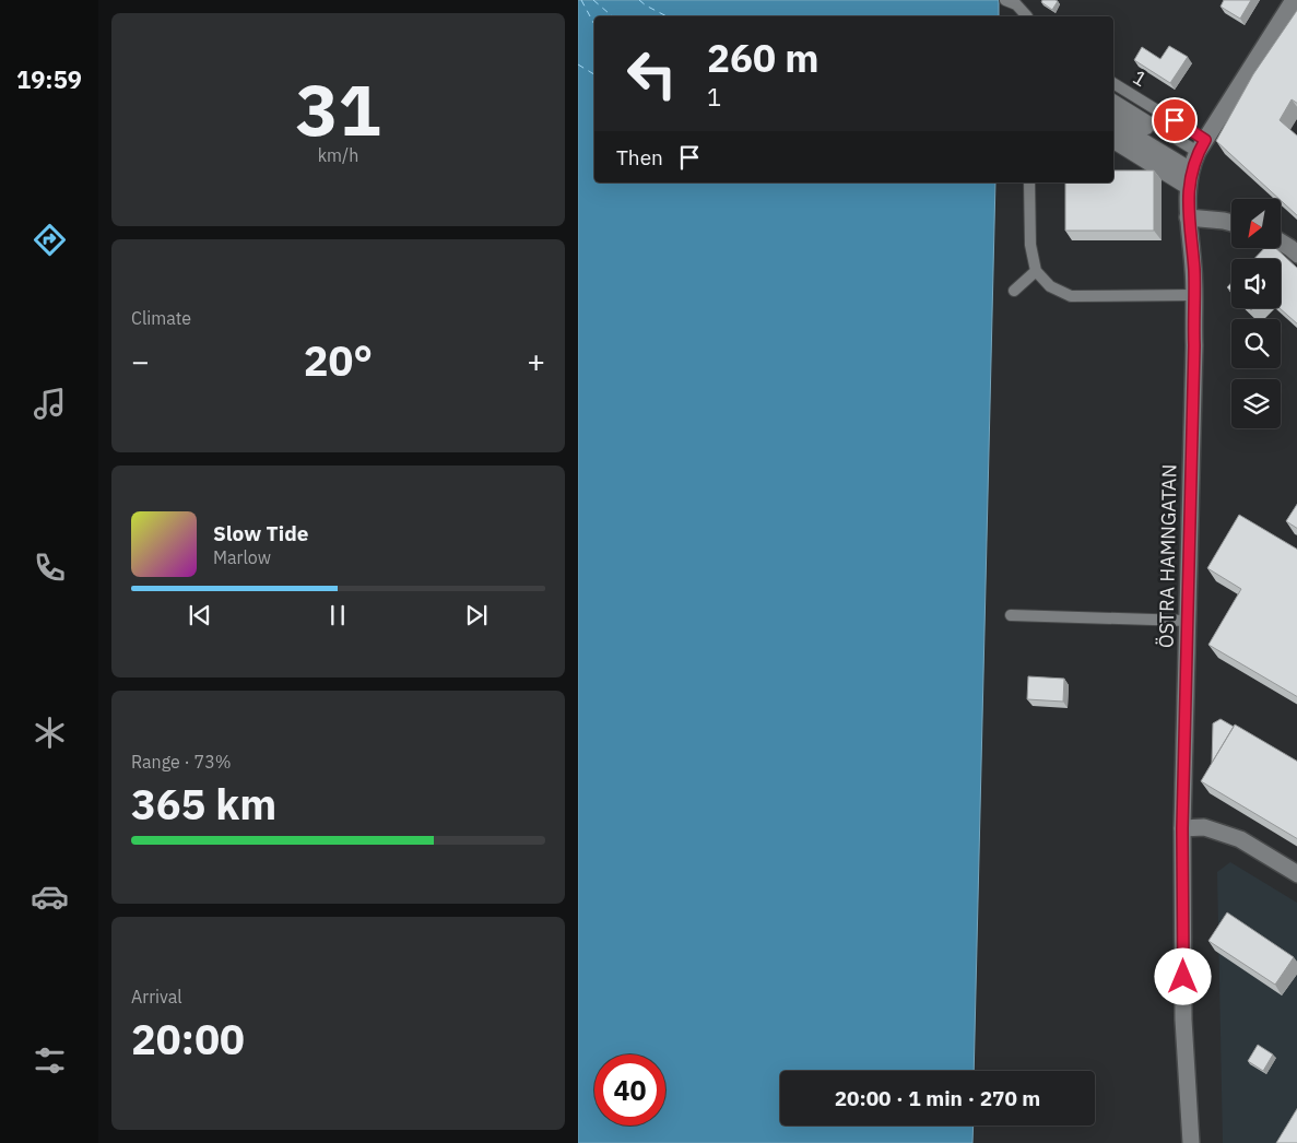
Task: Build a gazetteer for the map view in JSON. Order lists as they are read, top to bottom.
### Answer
{
  "streets": {
    "street": ["ÖSTRA HAMNGATAN"],
    "lane": ["1"]
  },
  "crossings": [
    ["1", "ÖSTRA HAMNGATAN"]
  ],
  "north": "bottom left",
  "page": {
    "tabs": "19:59",
    "tile": [
      ["31", "km/h"],
      "Climate",
      ["Range · 73%", "365 km"],
      ["Arrival", "20:00"]
    ],
    "turn": ["260 m", "1"],
    "then": "Then",
    "heat": ["−", "20°", "+"],
    "song": ["Slow Tide", "Marlow"],
    "limit": "40",
    "trip": "20:00 · 1 min · 270 m"
  }
}
